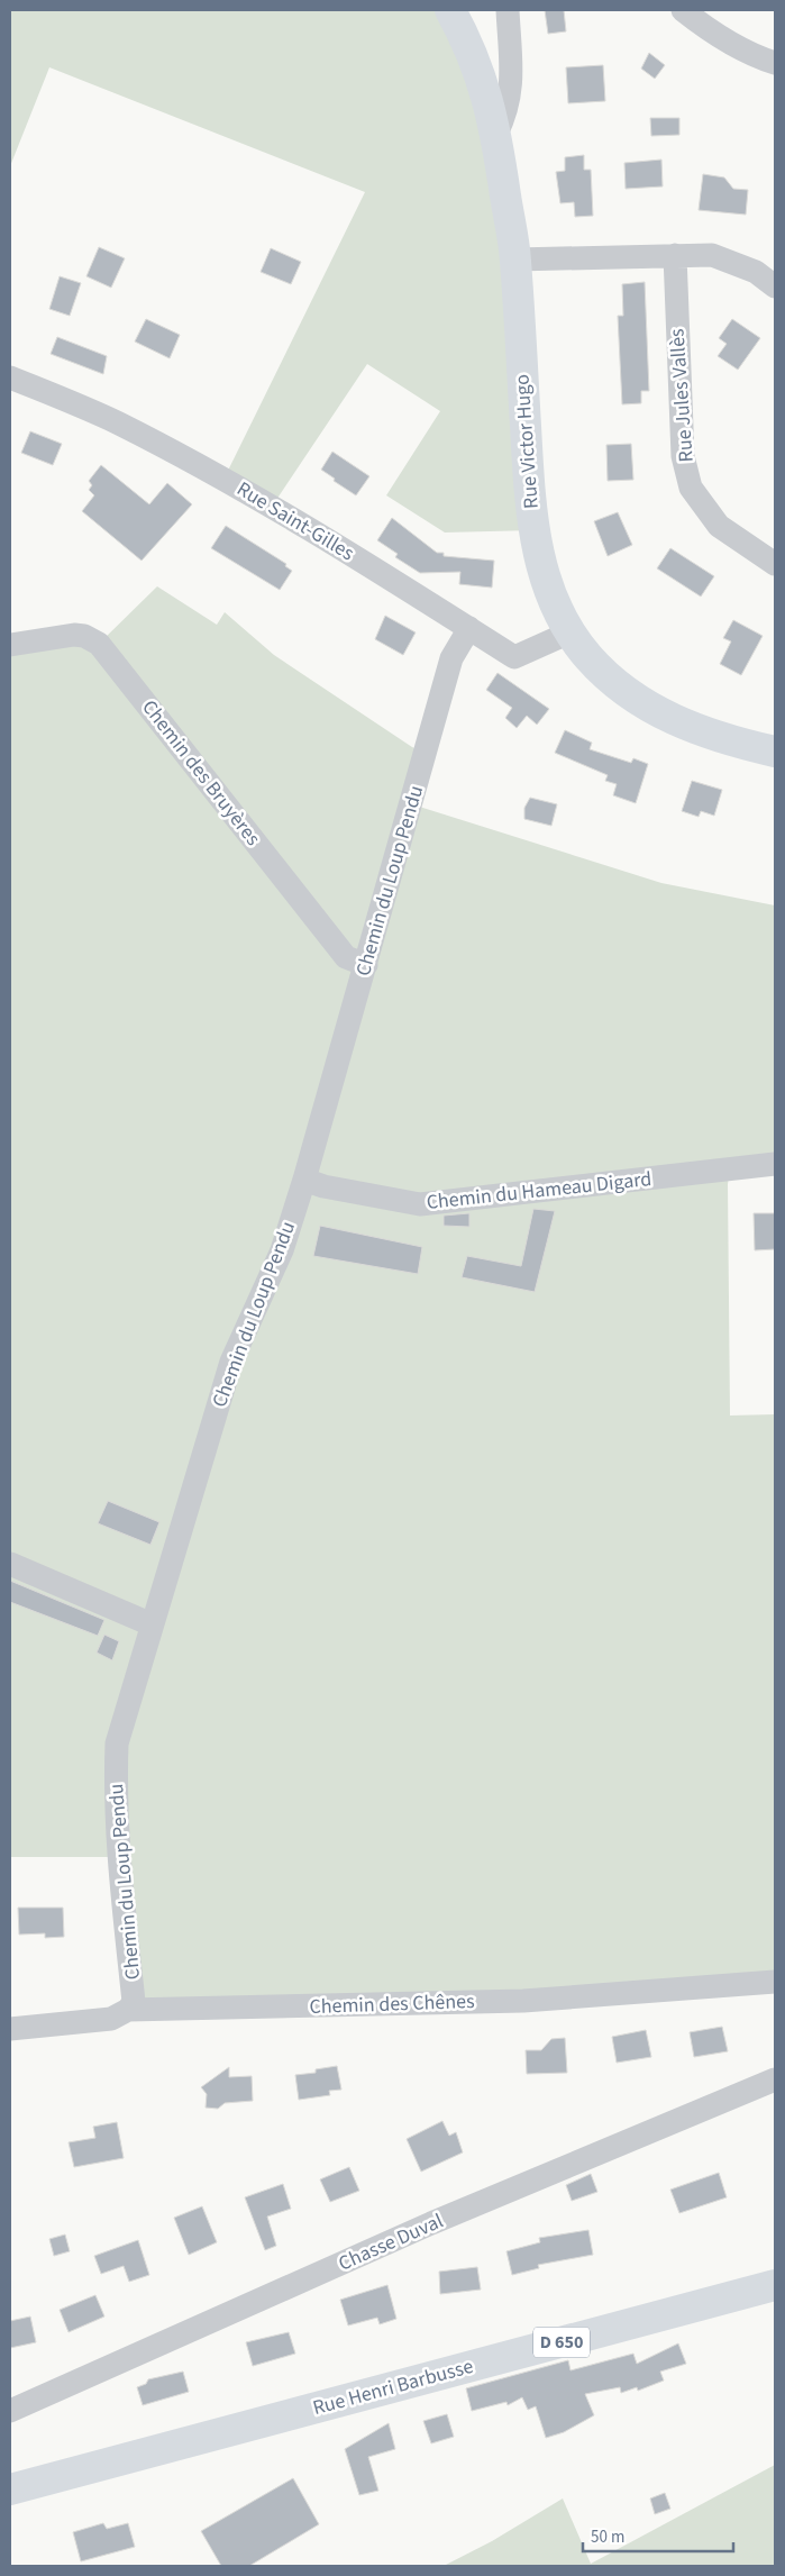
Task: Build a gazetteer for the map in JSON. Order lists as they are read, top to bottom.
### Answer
{
  "streets": {
    "main road": ["Rue Victor Hugo", "D 650", "Rue Henri Barbusse"],
    "street": [
      "Rue Jules Vallès",
      "Rue Saint-Gilles",
      "Chemin des Bruyères",
      "Chemin du Loup Pendu",
      "Chemin du Hameau Digard",
      "Chemin des Chênes",
      "Chasse Duval"
    ]
  },
  "crossings": [
    ["Rue Victor Hugo", "Rue Saint-Gilles"],
    ["Rue Saint-Gilles", "Chemin du Loup Pendu"],
    ["Chemin des Bruyères", "Chemin du Loup Pendu"],
    ["Chemin du Loup Pendu", "Chemin du Hameau Digard"],
    ["Chemin du Loup Pendu", "Chemin des Chênes"]
  ],
  "scale_bar": "50 m"
}
